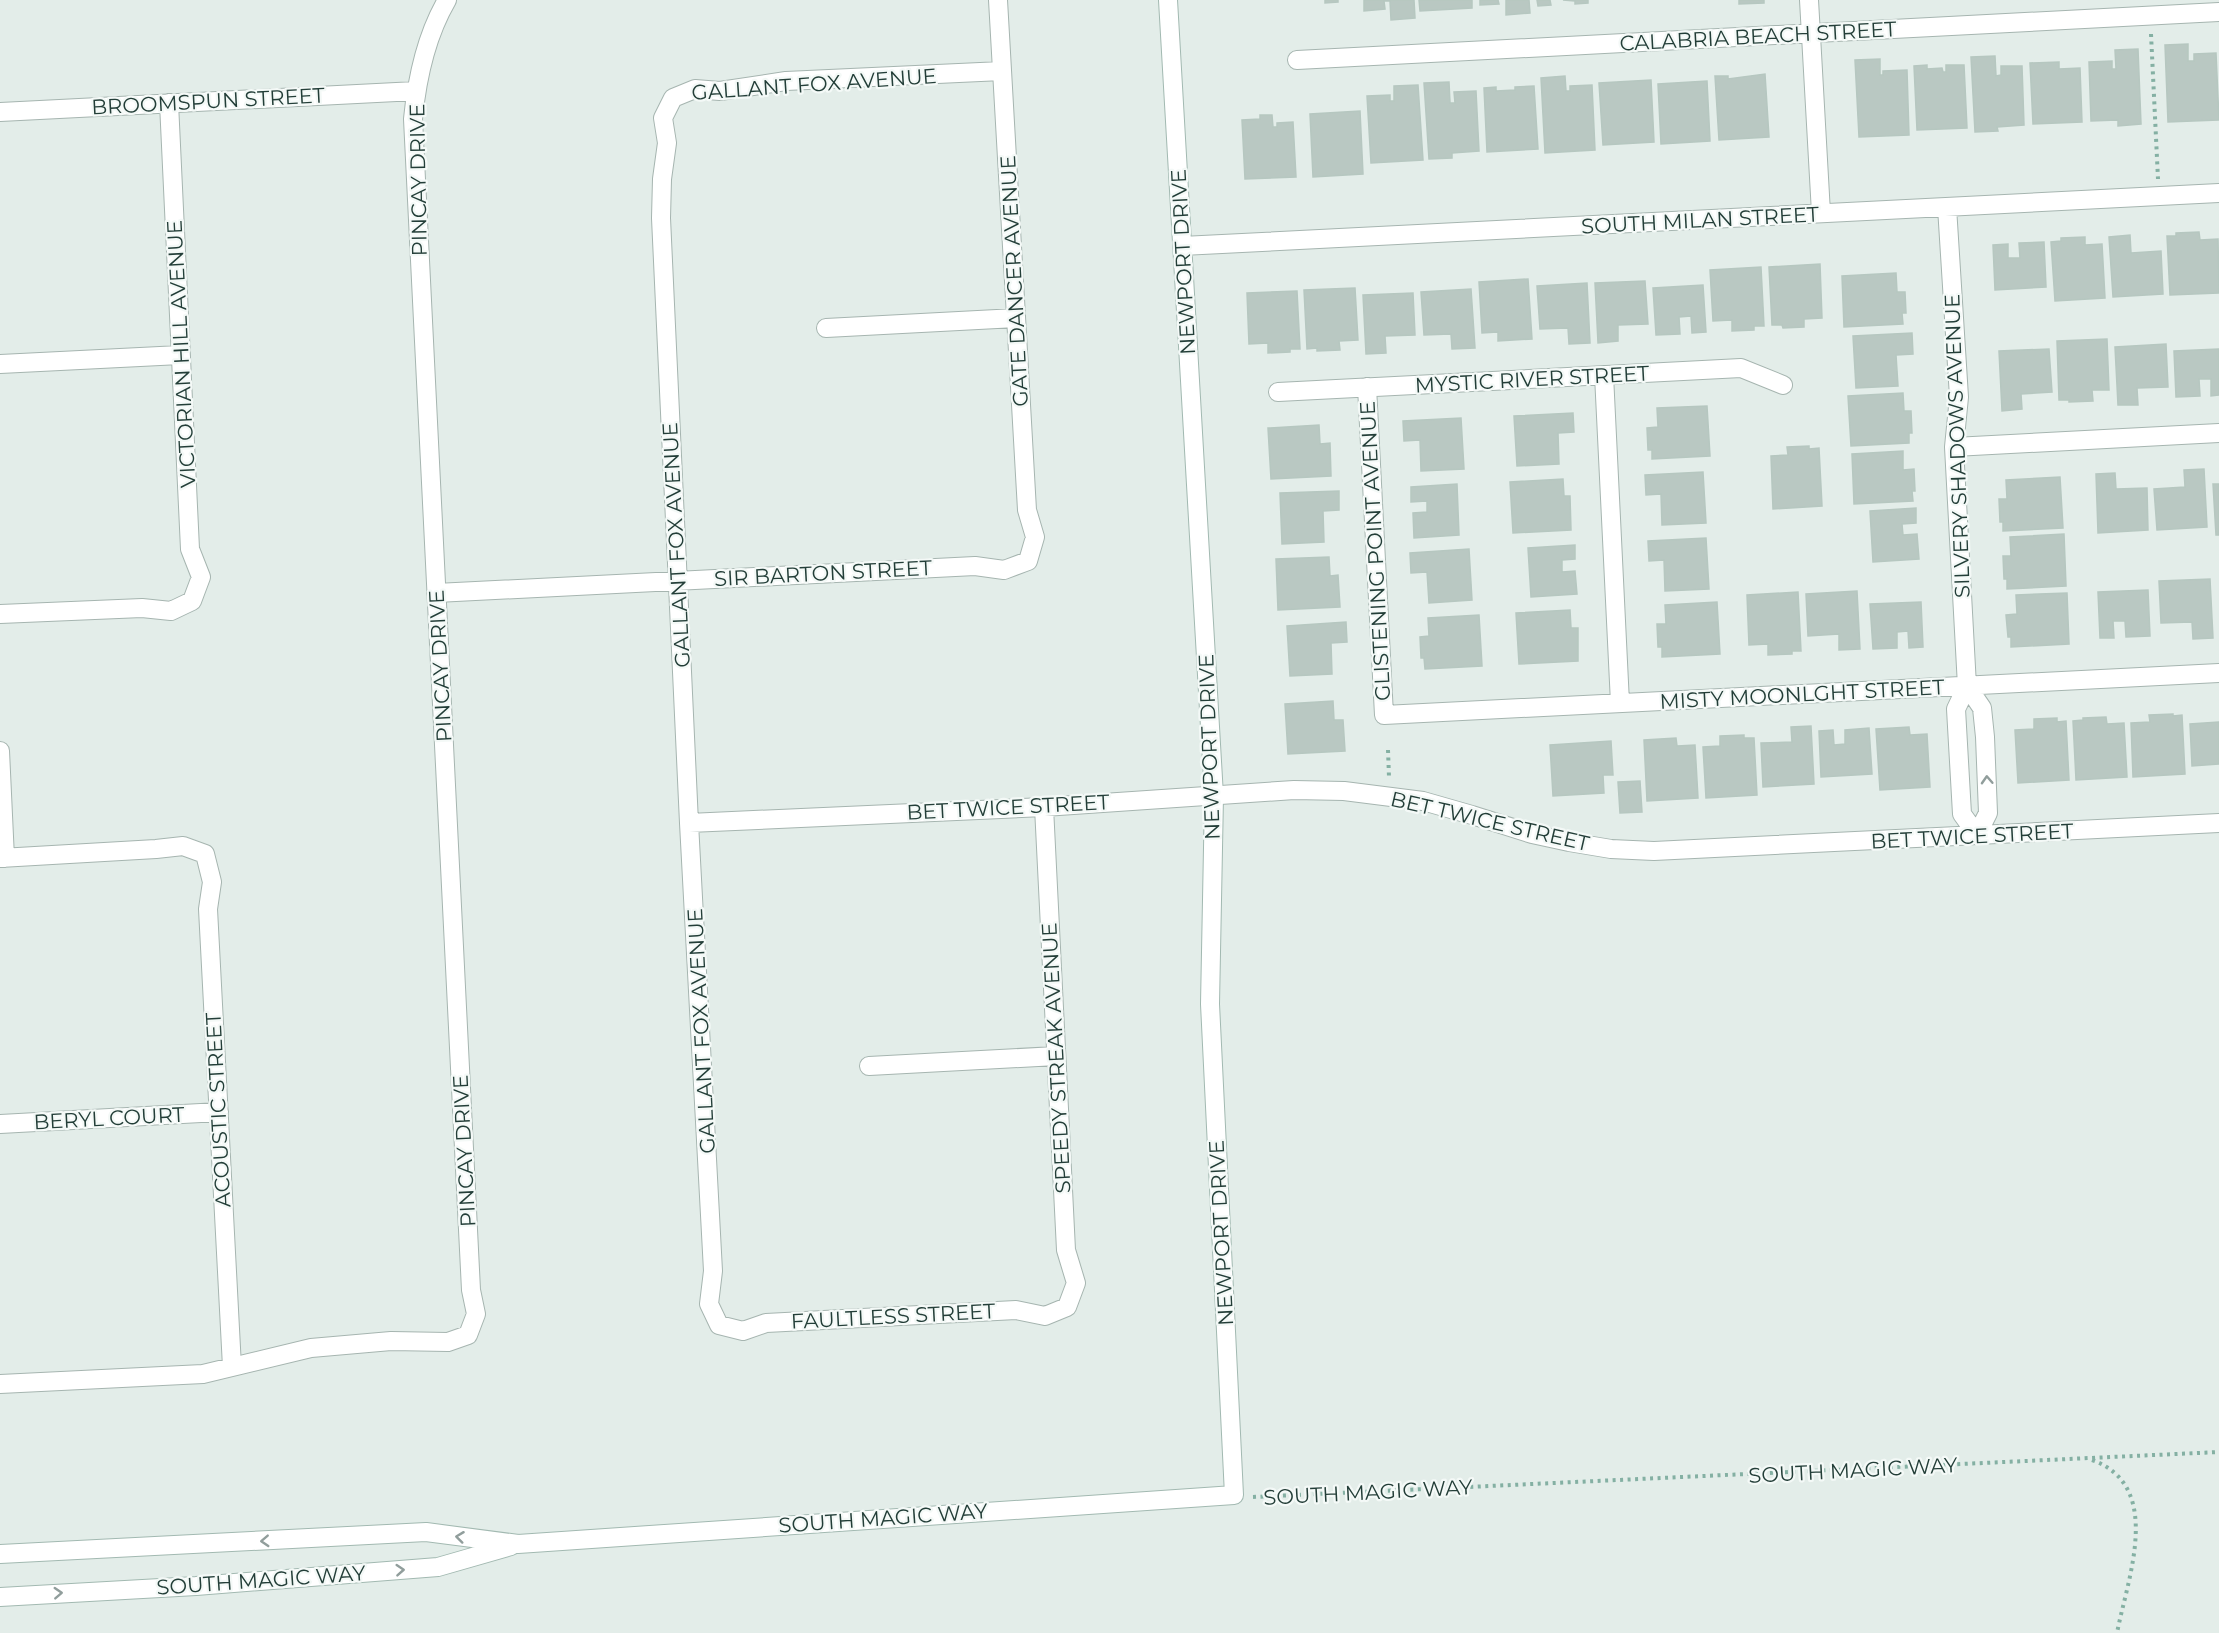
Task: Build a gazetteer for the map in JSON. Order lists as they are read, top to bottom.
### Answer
{
  "streets": {
    "street": [
      "CALABRIA BEACH STREET",
      "GALLANT FOX AVENUE",
      "BROOMSPUN STREET",
      "PINCAY DRIVE",
      "SOUTH MILAN STREET",
      "NEWPORT DRIVE",
      "GATE DANCER AVENUE",
      "VICTORIAN HILL AVENUE",
      "MYSTIC RIVER STREET",
      "SILVERY SHADOWS AVENUE",
      "GLISTENING POINT AVENUE",
      "SIR BARTON STREET",
      "MISTY MOONLGHT STREET",
      "BET TWICE STREET",
      "SPEEDY STREAK AVENUE",
      "ACOUSTIC STREET",
      "BERYL COURT",
      "FAULTLESS STREET",
      "SOUTH MAGIC WAY"
    ]
  },
  "crossings": [
    ["GALLANT FOX AVENUE", "GATE DANCER AVENUE"],
    ["GALLANT FOX AVENUE", "SIR BARTON STREET"],
    ["GALLANT FOX AVENUE", "BET TWICE STREET"],
    ["GALLANT FOX AVENUE", "FAULTLESS STREET"],
    ["BROOMSPUN STREET", "PINCAY DRIVE"],
    ["BROOMSPUN STREET", "VICTORIAN HILL AVENUE"],
    ["PINCAY DRIVE", "SIR BARTON STREET"],
    ["PINCAY DRIVE", "ACOUSTIC STREET"],
    ["SOUTH MILAN STREET", "NEWPORT DRIVE"],
    ["SOUTH MILAN STREET", "SILVERY SHADOWS AVENUE"],
    ["NEWPORT DRIVE", "BET TWICE STREET"],
    ["NEWPORT DRIVE", "SOUTH MAGIC WAY"],
    ["GATE DANCER AVENUE", "SIR BARTON STREET"],
    ["MYSTIC RIVER STREET", "GLISTENING POINT AVENUE"],
    ["SILVERY SHADOWS AVENUE", "MISTY MOONLGHT STREET"],
    ["SILVERY SHADOWS AVENUE", "BET TWICE STREET"],
    ["GLISTENING POINT AVENUE", "MISTY MOONLGHT STREET"],
    ["BET TWICE STREET", "SPEEDY STREAK AVENUE"],
    ["SPEEDY STREAK AVENUE", "FAULTLESS STREET"],
    ["ACOUSTIC STREET", "BERYL COURT"]
  ]
}
